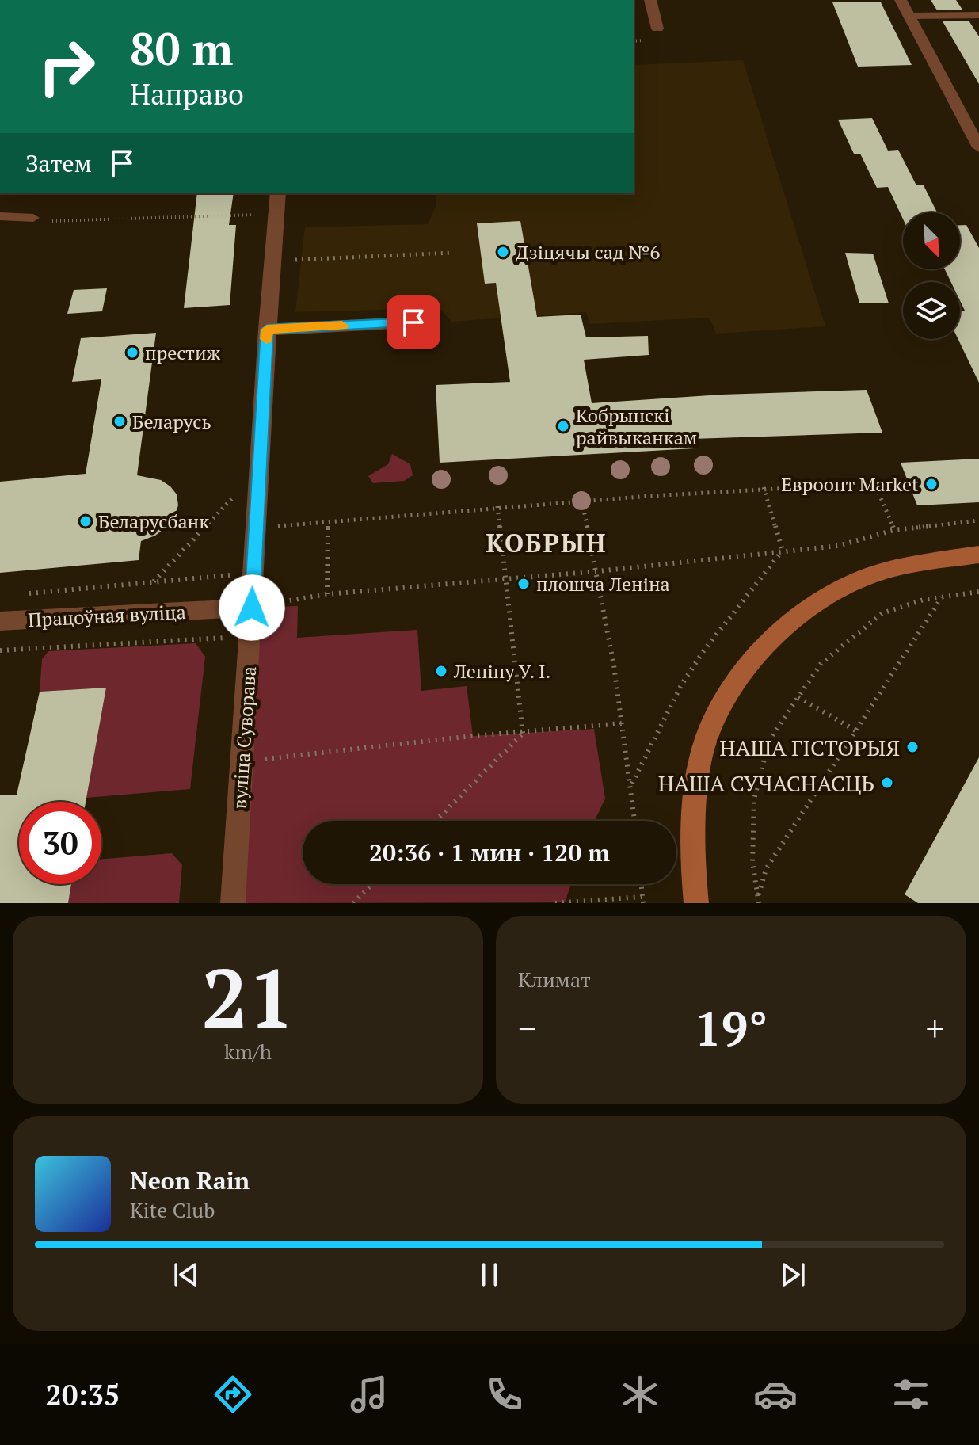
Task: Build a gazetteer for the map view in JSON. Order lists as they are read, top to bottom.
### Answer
{
  "streets": {
    "street": ["Працоўная вуліца", "вуліца Суворава"]
  },
  "crossings": [
    ["Працоўная вуліца", "вуліца Суворава"]
  ],
  "districts": ["КОБРЫН"],
  "places": [
    "Дзіцячы сад №6",
    "престиж",
    "Беларусь",
    "Кобрынскі райвыканкам",
    "Евроопт Market",
    "Беларусбанк",
    "плошча Леніна",
    "Леніну У. І.",
    "НАША ГІСТОРЫЯ",
    "НАША СУЧАСНАСЦЬ"
  ],
  "north": "bottom right",
  "page": {
    "turn": ["80 m", "Направо"],
    "then": "Затем",
    "limit": "30",
    "trip": "20:36 · 1 мин · 120 m",
    "tile": [
      ["21", "km/h"],
      "Климат"
    ],
    "heat": ["−", "19°", "+"],
    "song": ["Neon Rain", "Kite Club"],
    "tabs": "20:35"
  }
}
